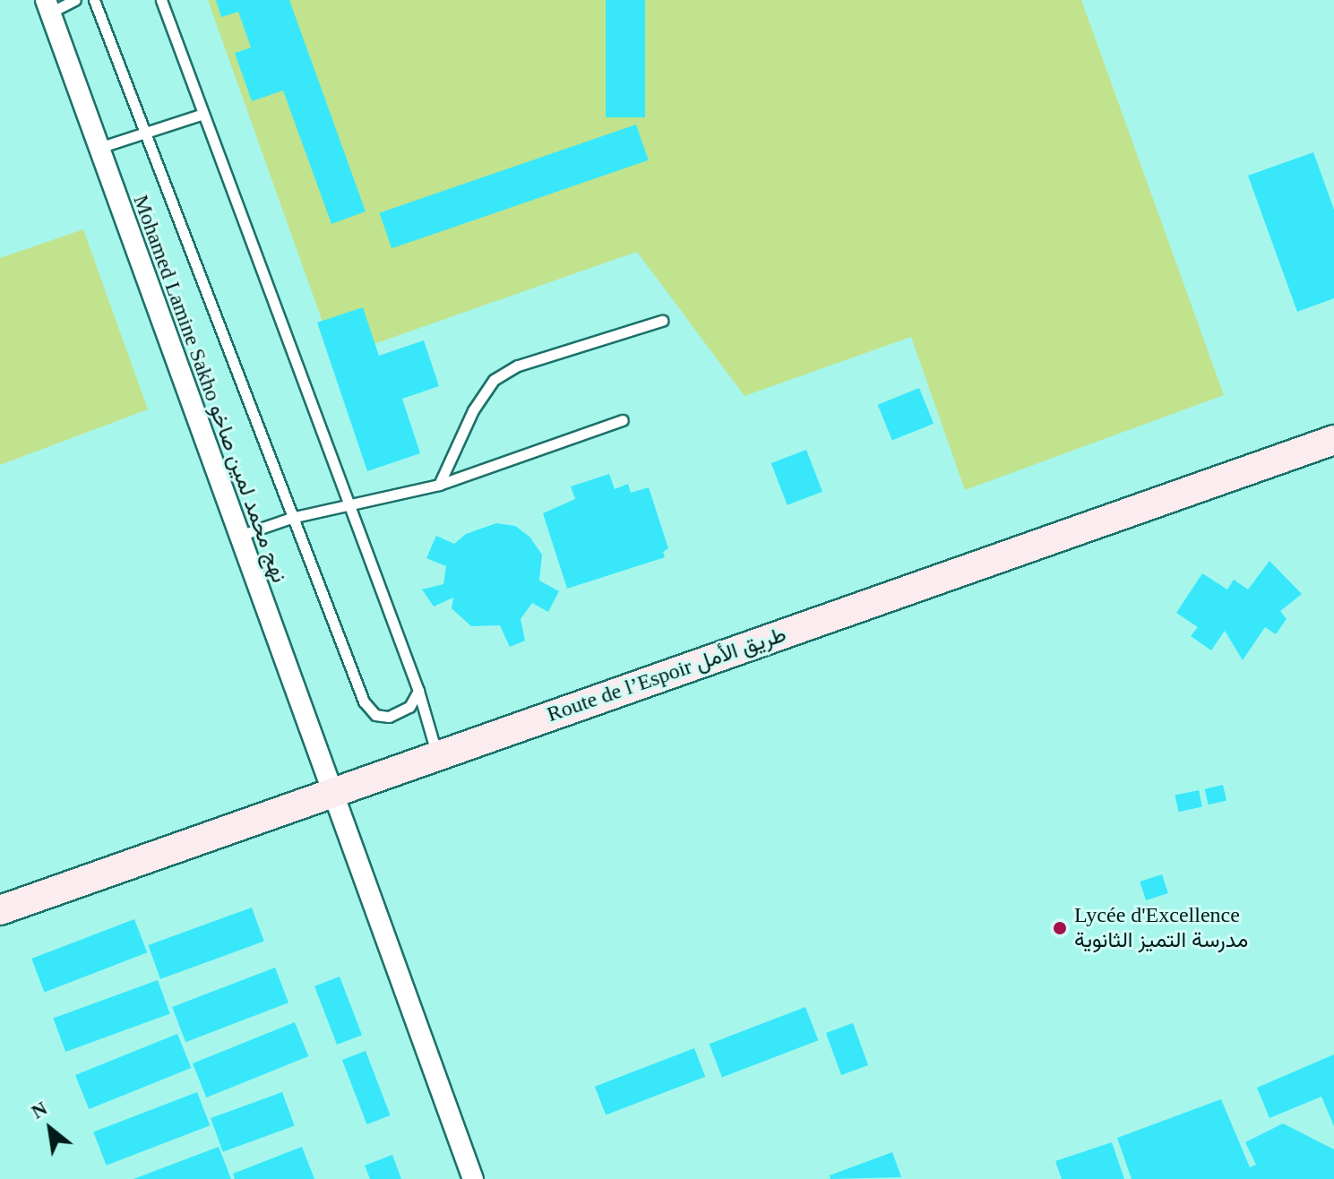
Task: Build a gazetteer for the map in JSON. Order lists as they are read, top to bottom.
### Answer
{
  "streets": {
    "street": ["Mohamed Lamine Sakho نهج محمد لمين صاخو", "Route de l’Espoir طريق الأمل"]
  },
  "crossings": [
    ["Mohamed Lamine Sakho نهج محمد لمين صاخو", "Route de l’Espoir طريق الأمل"]
  ],
  "places": ["Lycée d'Excellence مدرسة التميز الثانوية"],
  "north": "top left"
}
